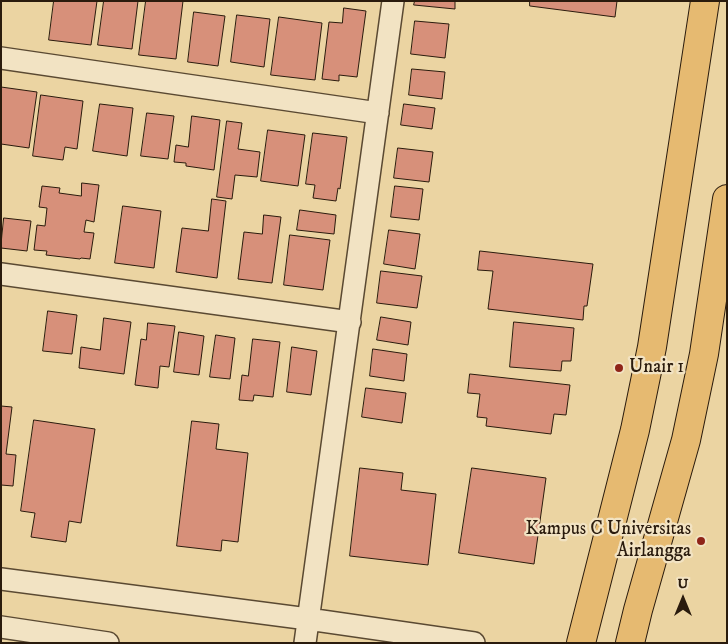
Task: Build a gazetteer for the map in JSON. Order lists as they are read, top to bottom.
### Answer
{
  "places": ["Unair 1", "Kampus C Universitas Airlangga"],
  "north": "top"
}
